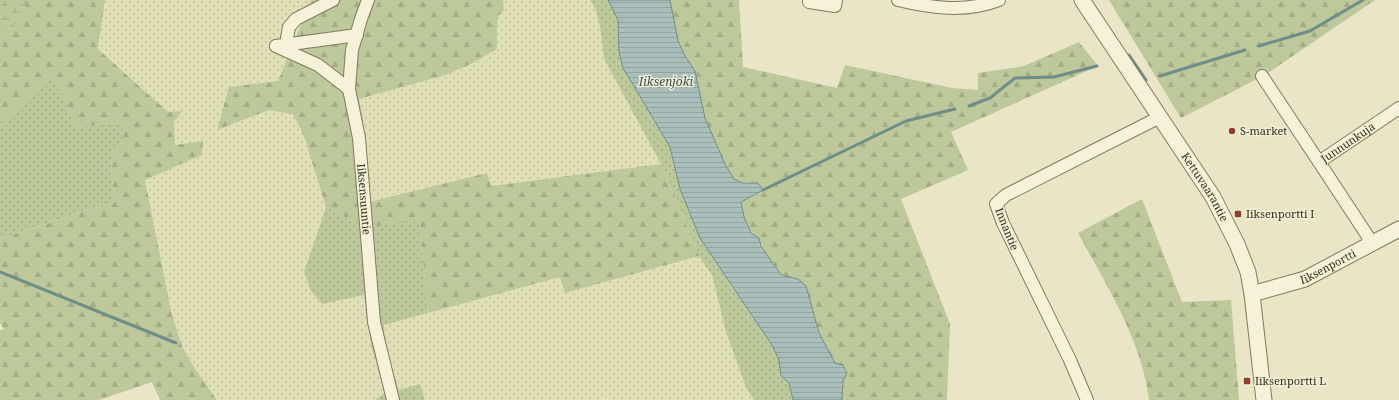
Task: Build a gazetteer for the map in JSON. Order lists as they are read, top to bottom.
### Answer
{
  "streets": {
    "street": [
      "Junnunkuja",
      "Kettuvaarantie",
      "Iiksensuuntie",
      "Innantie",
      "Iiksenportti"
    ]
  },
  "crossings": [
    ["Junnunkuja", "Iiksenportti"],
    ["Kettuvaarantie", "Innantie"],
    ["Kettuvaarantie", "Iiksenportti"]
  ],
  "water": ["Iiksenjoki"],
  "places": {
    "other": ["S-market"],
    "transit": ["Iiksenportti I", "Iiksenportti L"]
  }
}
